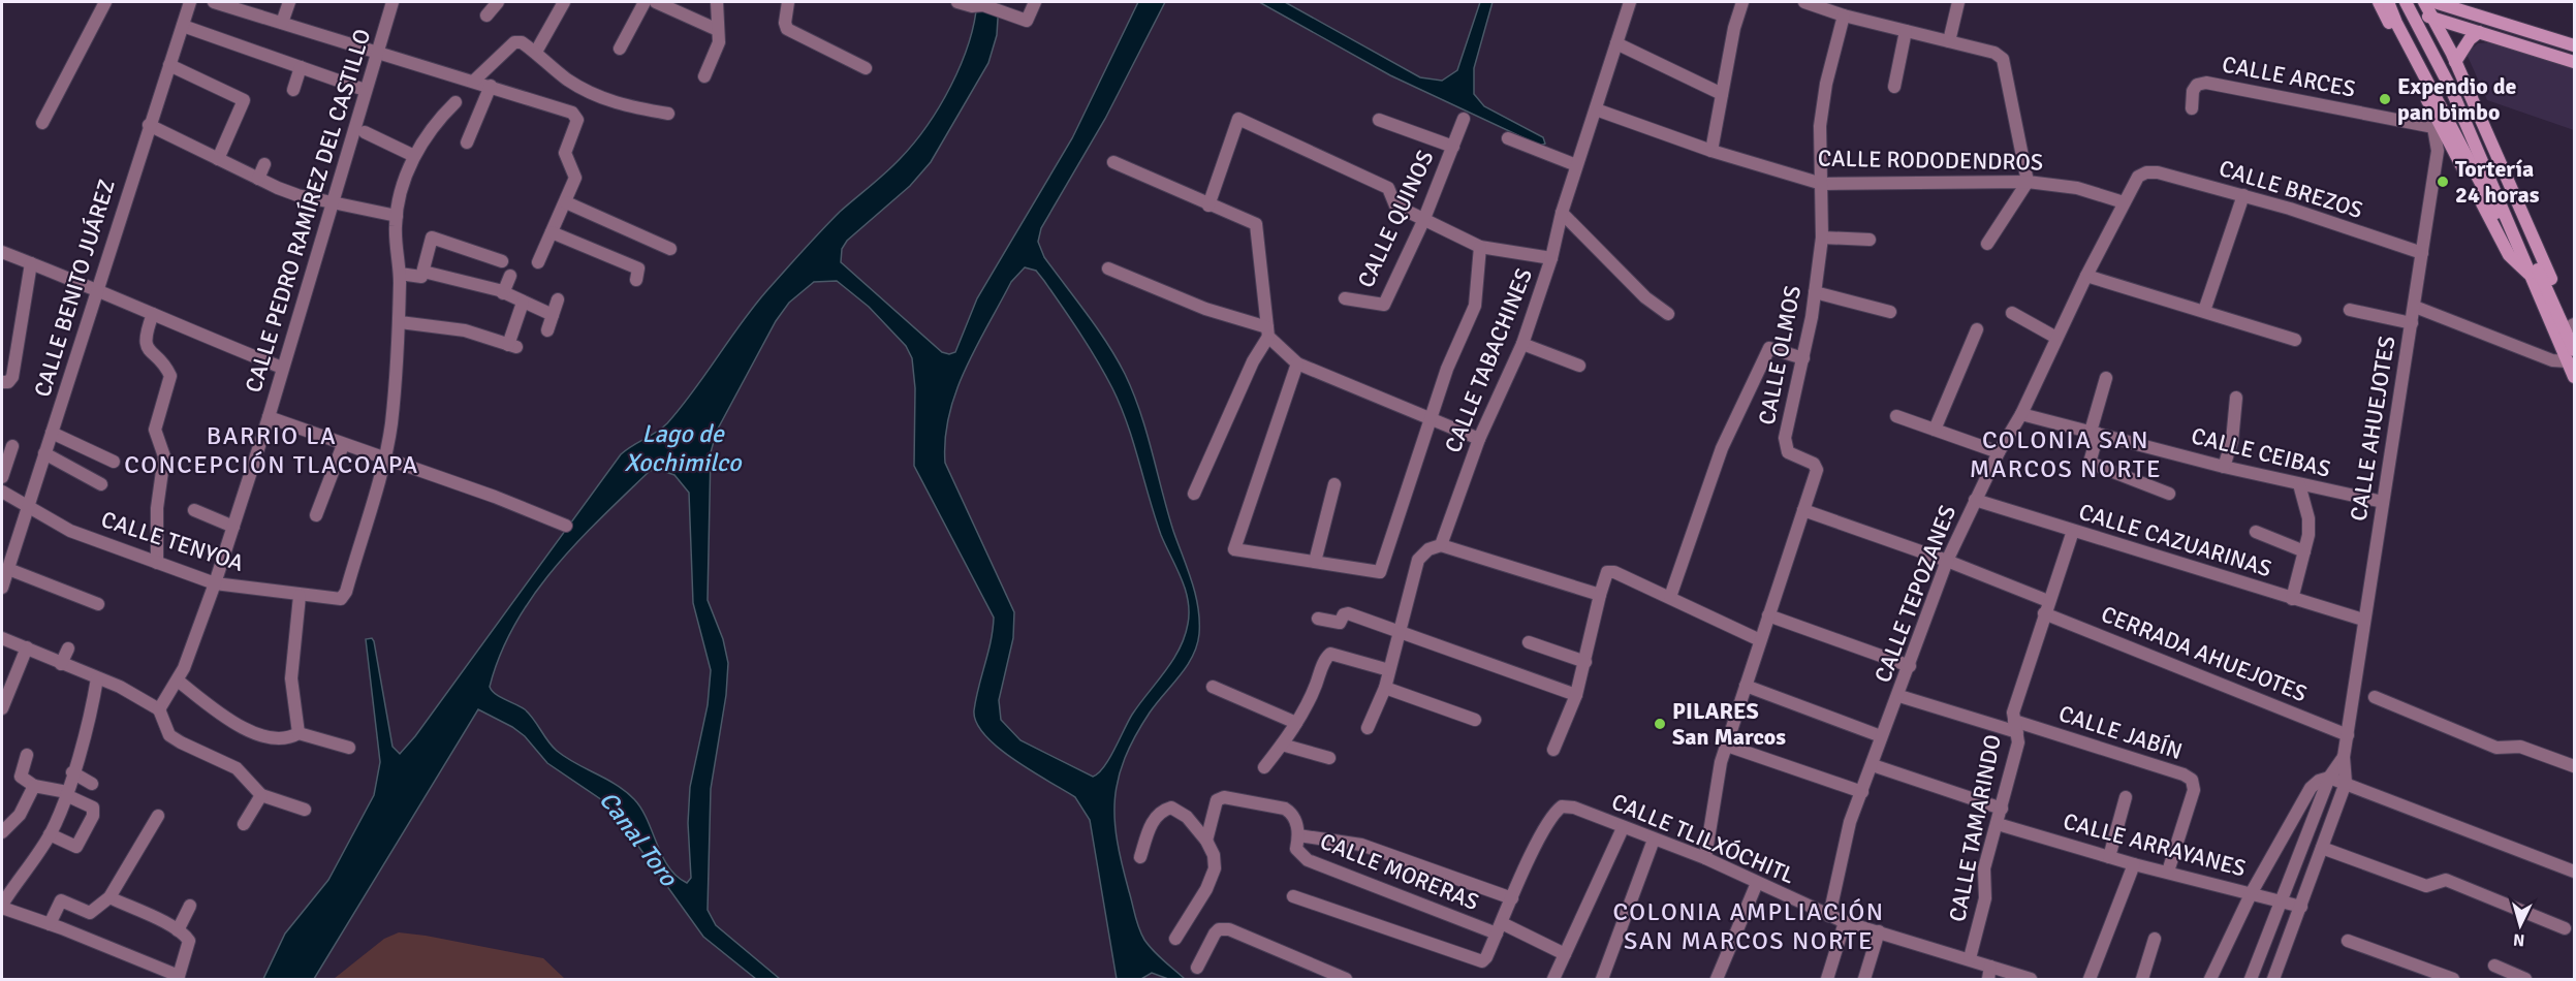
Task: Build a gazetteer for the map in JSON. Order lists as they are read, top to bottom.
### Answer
{
  "streets": {
    "street": [
      "CALLE ARCES",
      "CALLE RODODENDROS",
      "CALLE BREZOS",
      "CALLE PEDRO RAMÍREZ DEL CASTILLO",
      "CALLE QUINOS",
      "CALLE BENITO JUÁREZ",
      "CALLE OLMOS",
      "CALLE TABACHINES",
      "CALLE AHUEJOTES",
      "CALLE CEIBAS",
      "CALLE CAZUARINAS",
      "CALLE TENYOA",
      "CALLE TEPOZANES",
      "CERRADA AHUEJOTES",
      "CALLE JABÍN",
      "CALLE TAMARINDO",
      "CALLE TLILXÓCHITL",
      "CALLE ARRAYANES",
      "CALLE MORERAS"
    ]
  },
  "crossings": [
    ["CALLE ARCES", "CALLE AHUEJOTES"],
    ["CALLE RODODENDROS", "CALLE OLMOS"],
    ["CALLE RODODENDROS", "CALLE TABACHINES"],
    ["CALLE RODODENDROS", "CALLE TEPOZANES"],
    ["CALLE BREZOS", "CALLE AHUEJOTES"],
    ["CALLE BREZOS", "CALLE TEPOZANES"],
    ["CALLE PEDRO RAMÍREZ DEL CASTILLO", "CALLE TENYOA"],
    ["CALLE BENITO JUÁREZ", "CALLE TENYOA"],
    ["CALLE OLMOS", "CERRADA AHUEJOTES"],
    ["CALLE OLMOS", "CALLE TLILXÓCHITL"],
    ["CALLE AHUEJOTES", "CALLE CEIBAS"],
    ["CALLE AHUEJOTES", "CALLE CAZUARINAS"],
    ["CALLE AHUEJOTES", "CERRADA AHUEJOTES"],
    ["CALLE AHUEJOTES", "CALLE ARRAYANES"],
    ["CALLE CEIBAS", "CALLE TEPOZANES"],
    ["CALLE CAZUARINAS", "CALLE TEPOZANES"],
    ["CALLE CAZUARINAS", "CALLE TAMARINDO"],
    ["CALLE TEPOZANES", "CERRADA AHUEJOTES"],
    ["CALLE TEPOZANES", "CALLE JABÍN"],
    ["CALLE TEPOZANES", "CALLE TLILXÓCHITL"],
    ["CERRADA AHUEJOTES", "CALLE TAMARINDO"],
    ["CALLE JABÍN", "CALLE TAMARINDO"],
    ["CALLE JABÍN", "CALLE ARRAYANES"],
    ["CALLE TAMARINDO", "CALLE TLILXÓCHITL"],
    ["CALLE TAMARINDO", "CALLE ARRAYANES"],
    ["CALLE TLILXÓCHITL", "CALLE MORERAS"]
  ],
  "districts": ["BARRIO LA CONCEPCIÓN TLACOAPA", "COLONIA SAN MARCOS NORTE", "COLONIA AMPLIACIÓN SAN MARCOS NORTE"],
  "water": ["Lago de Xochimilco", "Canal Toro"],
  "places": ["Expendio de pan bimbo", "Tortería 24 horas", "PILARES San Marcos"],
  "north": "bottom"
}
